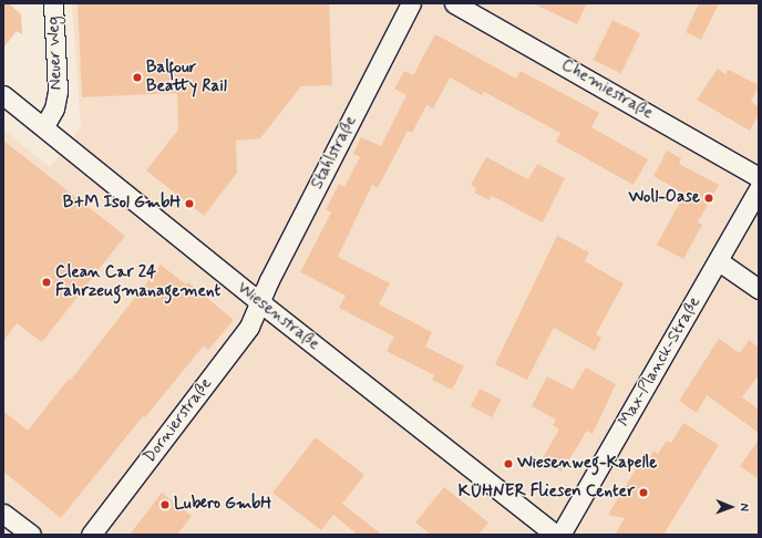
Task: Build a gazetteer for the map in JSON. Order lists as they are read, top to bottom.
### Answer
{
  "streets": {
    "street": [
      "Neuer Weg",
      "Chemiestraße",
      "Stahlstraße",
      "Wiesenstraße",
      "Max-Planck-Straße",
      "Dornierstraße"
    ]
  },
  "crossings": [
    ["Neuer Weg", "Wiesenstraße"],
    ["Stahlstraße", "Wiesenstraße"],
    ["Stahlstraße", "Dornierstraße"],
    ["Wiesenstraße", "Dornierstraße"]
  ],
  "places": [
    "Balfour Beatty Rail",
    "Woll-Oase",
    "B+M Isol GmbH",
    "Clean Car 24 Fahrzeugmanagement",
    "Wiesenweg-Kapelle",
    "KÜHNER Fliesen Center",
    "Lubero GmbH"
  ],
  "north": "right"
}
